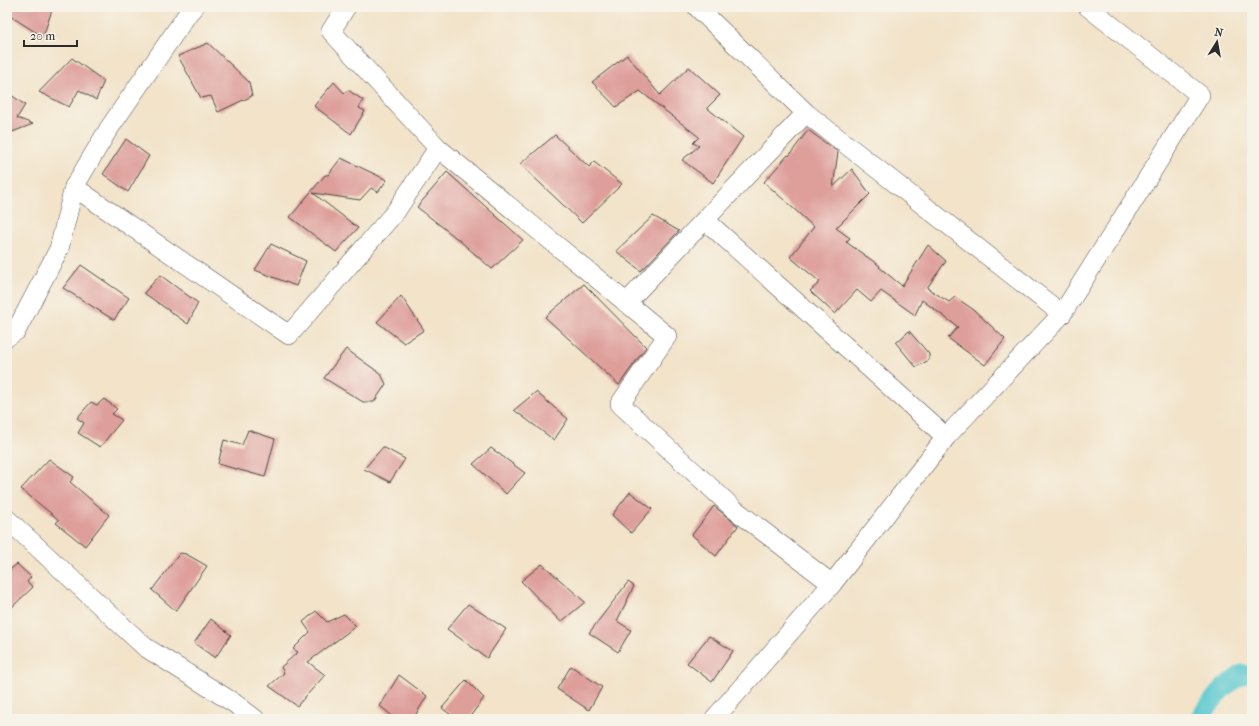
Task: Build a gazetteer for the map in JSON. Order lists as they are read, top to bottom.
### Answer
{
  "scale_bar": "20 m",
  "north": "top"
}
